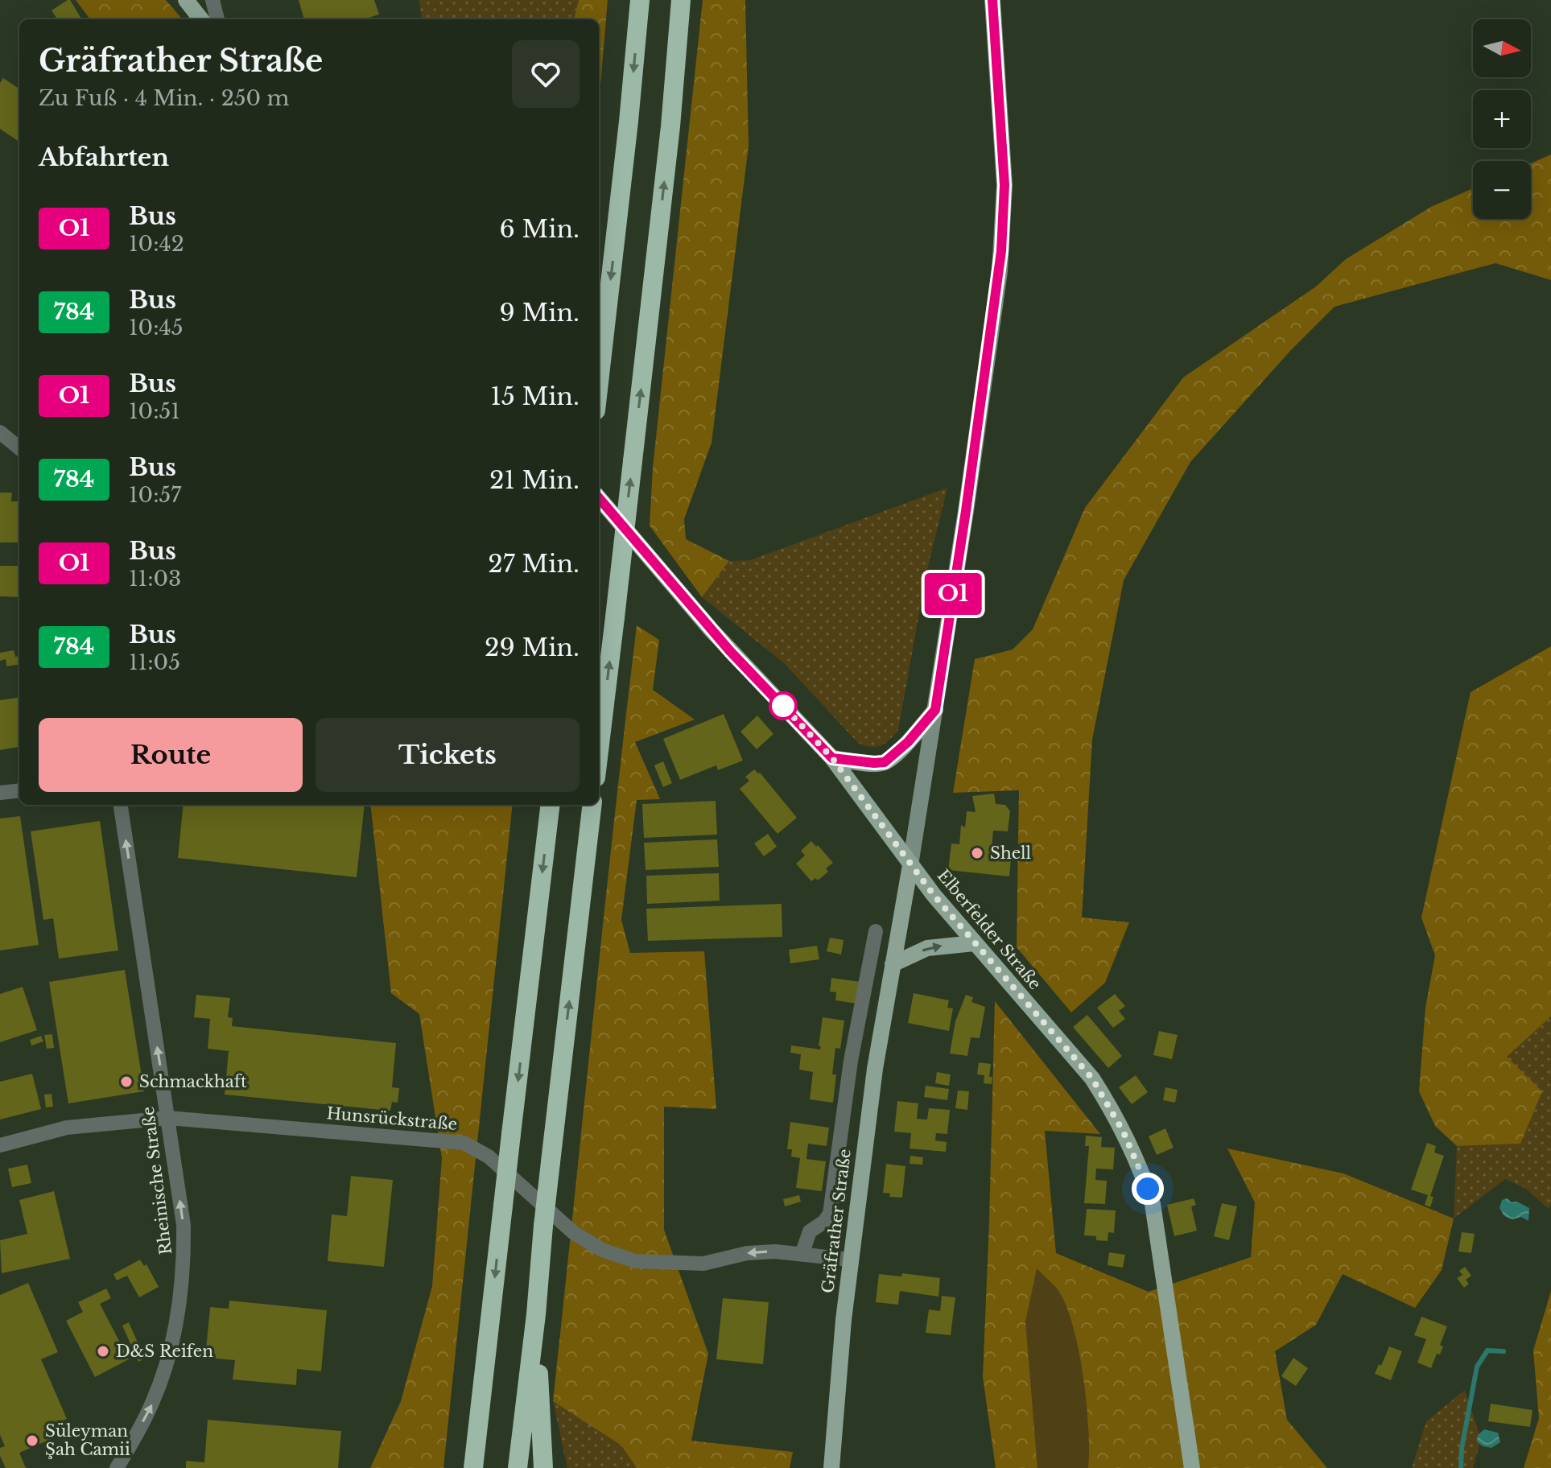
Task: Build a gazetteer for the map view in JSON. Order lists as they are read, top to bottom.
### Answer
{
  "streets": {
    "main road": ["Elberfelder Straße", "Gräfrather Straße"],
    "street": ["Hunsrückstraße", "Rheinische Straße"]
  },
  "crossings": [
    ["Elberfelder Straße", "Gräfrather Straße"],
    ["Hunsrückstraße", "Rheinische Straße"],
    ["Hunsrückstraße", "Gräfrather Straße"]
  ],
  "one_way": ["Hunsrückstraße", "Rheinische Straße"],
  "places": [
    "Shell",
    "Schmackhaft",
    "D&S Reifen",
    "Süleyman Şah Camii"
  ],
  "lines": ["bus line O1"],
  "north": "right",
  "page": {
    "on_map": "O1",
    "map_buttons": ["+", "−"],
    "heading": [
      ["Gräfrather Straße", "Zu Fuß · 4 Min. · 250 m"],
      "Abfahrten"
    ],
    "list": [
      {
        "mark": "O1",
        "name": "Bus",
        "note": "10:42",
        "value": "6 Min."
      },
      {
        "mark": "784",
        "name": "Bus",
        "note": "10:45",
        "value": "9 Min."
      },
      {
        "mark": "O1",
        "name": "Bus",
        "note": "10:51",
        "value": "15 Min."
      },
      {
        "mark": "784",
        "name": "Bus",
        "note": "10:57",
        "value": "21 Min."
      },
      {
        "mark": "O1",
        "name": "Bus",
        "note": "11:03",
        "value": "27 Min."
      },
      {
        "mark": "784",
        "name": "Bus",
        "note": "11:05",
        "value": "29 Min."
      }
    ],
    "buttons": ["Route", "Tickets"]
  }
}
